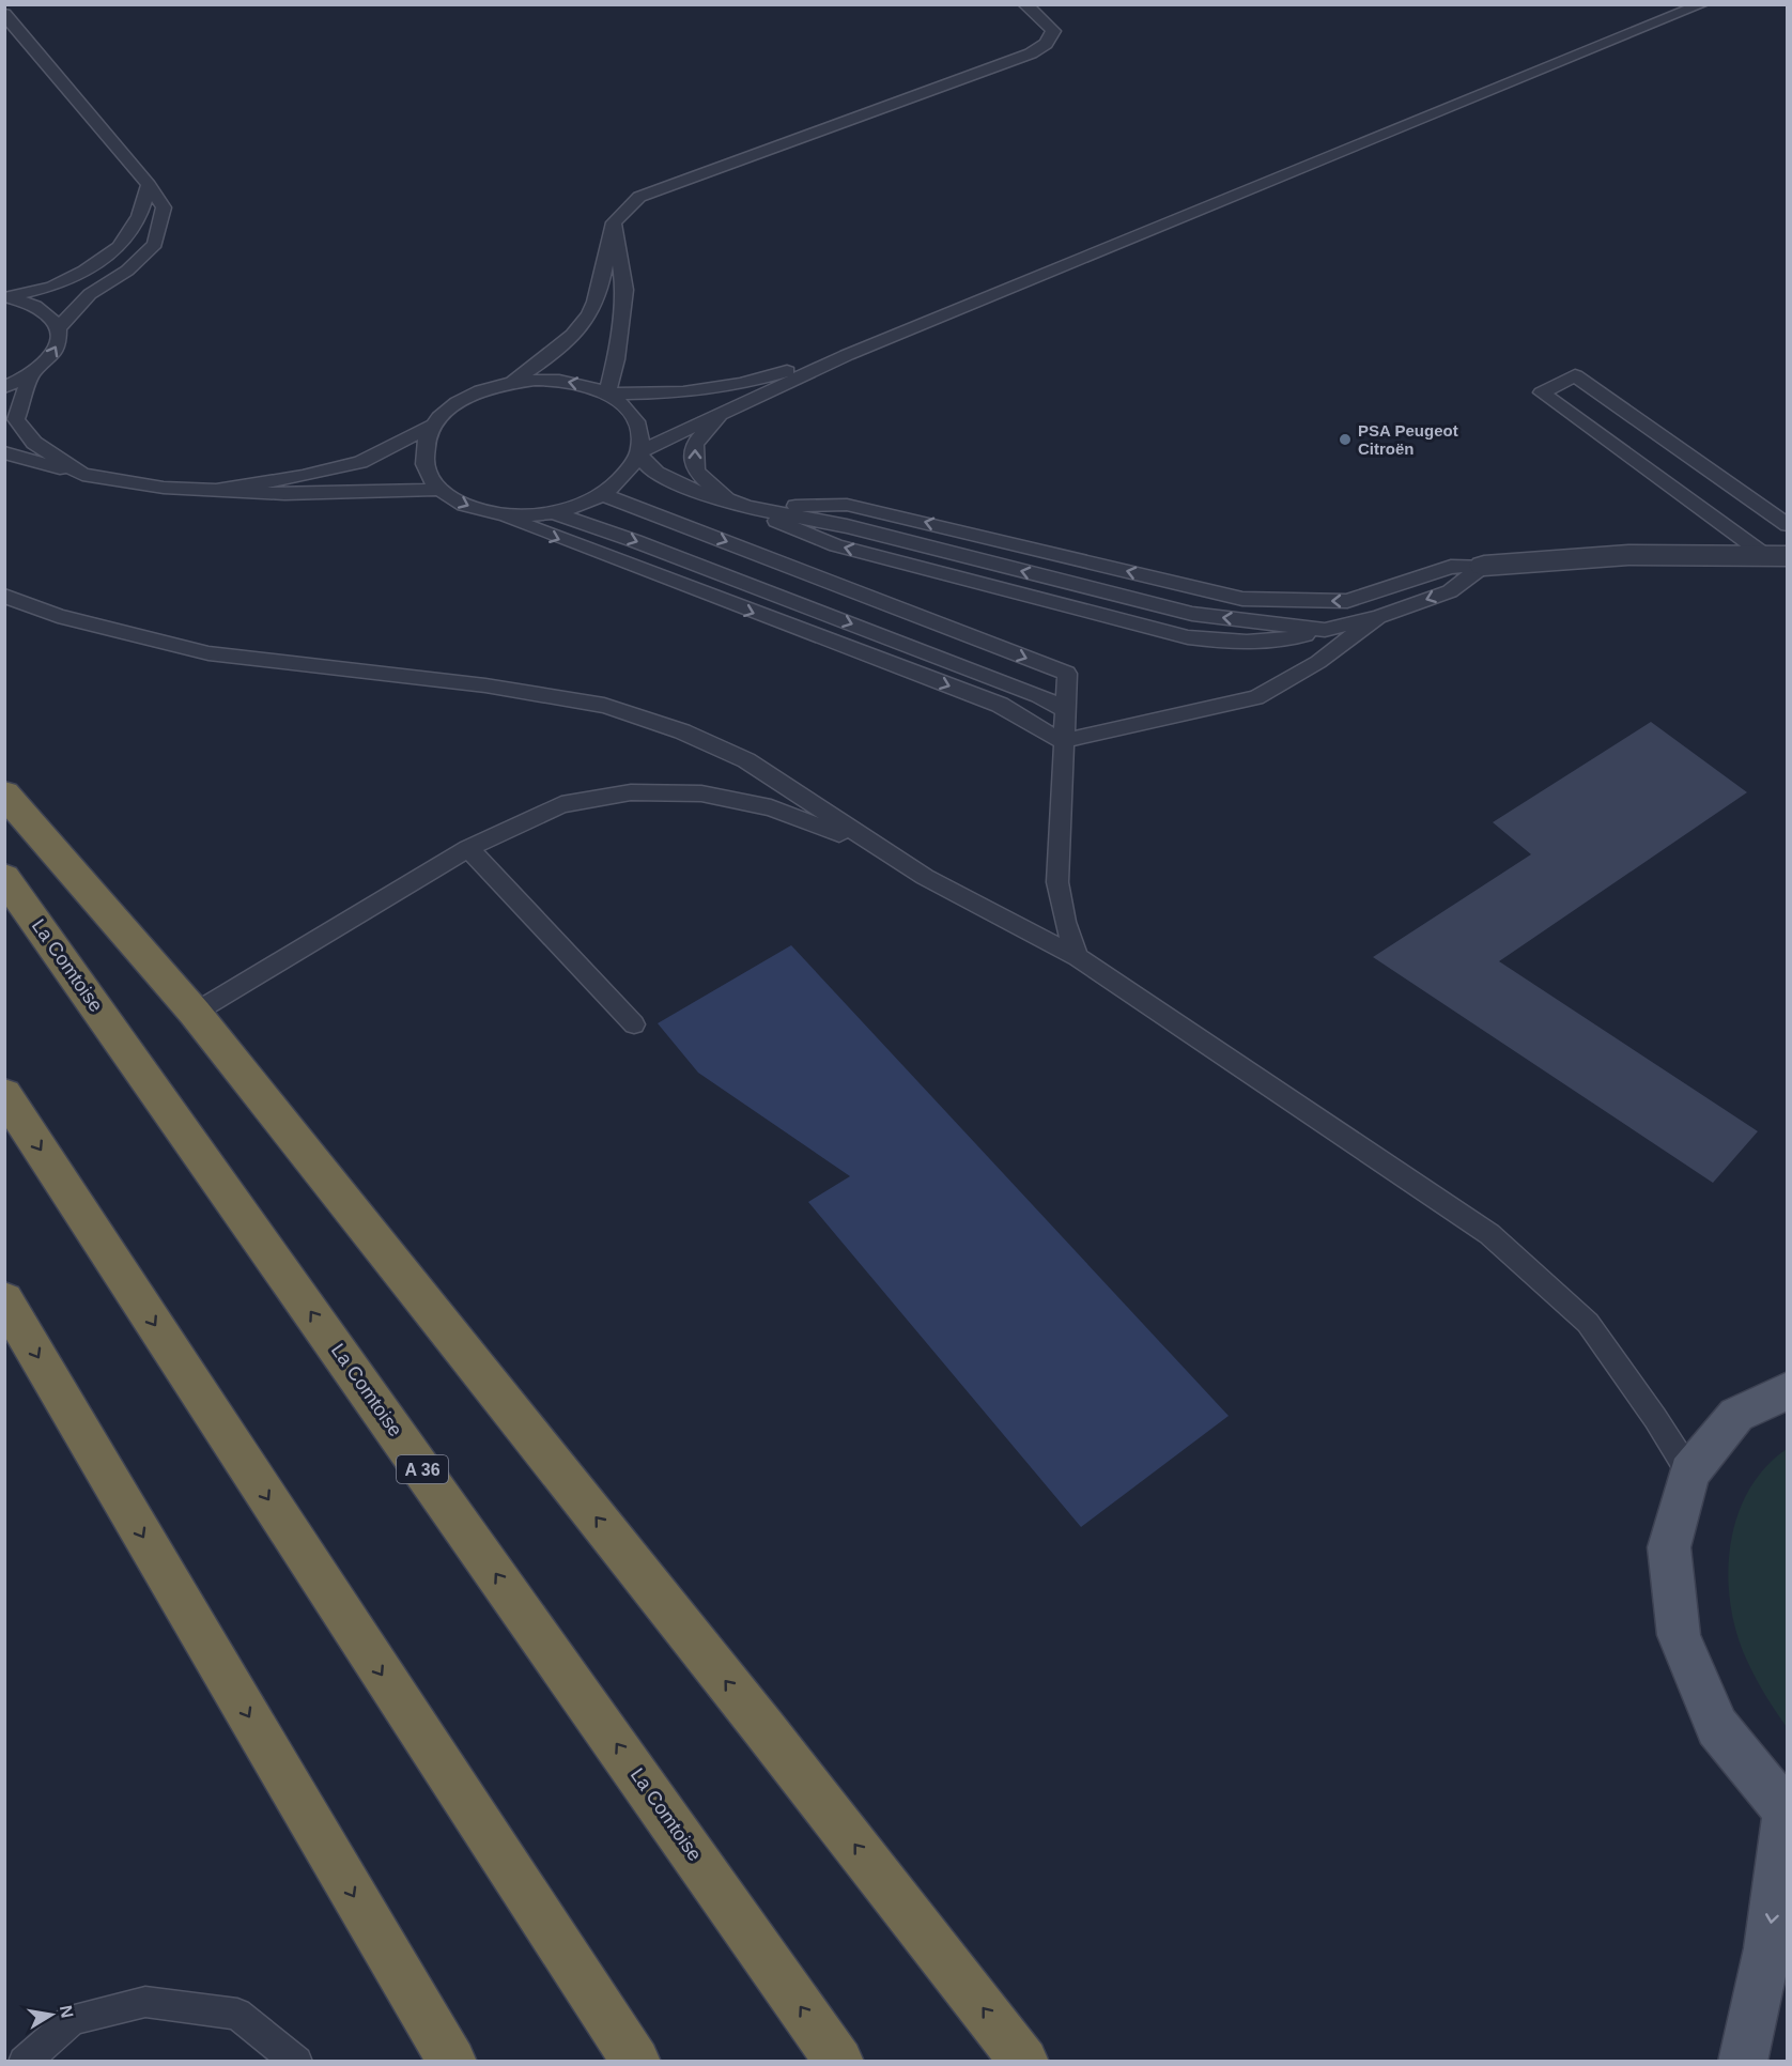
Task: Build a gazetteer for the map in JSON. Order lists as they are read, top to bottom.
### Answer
{
  "streets": {
    "highway": ["La Comtoise", "A 36"]
  },
  "places": ["PSA Peugeot Citroën"],
  "north": "right"
}
